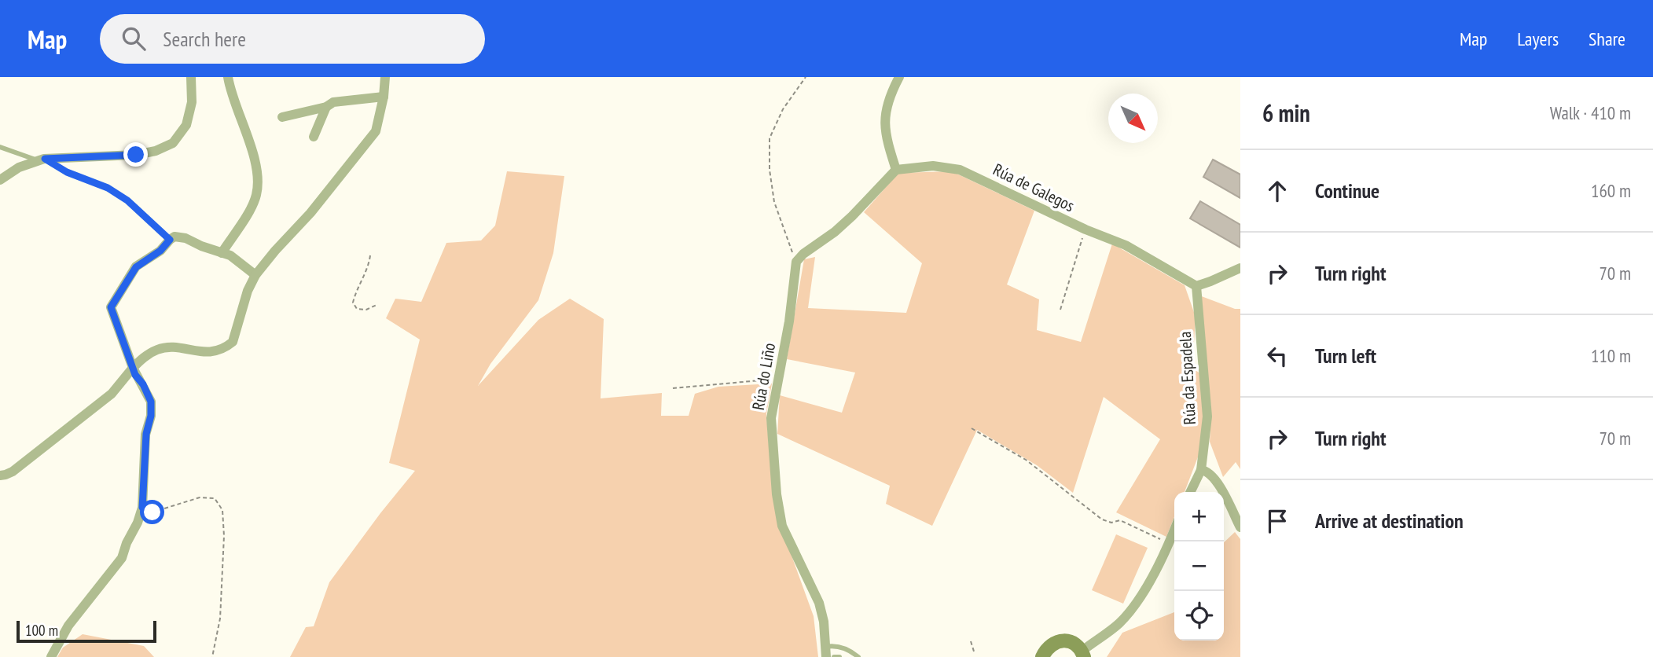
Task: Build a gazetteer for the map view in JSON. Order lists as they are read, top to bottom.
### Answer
{
  "streets": {
    "street": ["Rúa de Galegos", "Rúa do Liño", "Rúa da Espadela"]
  },
  "crossings": [
    ["Rúa de Galegos", "Rúa da Espadela"]
  ],
  "scale_bar": "100 m",
  "north": "bottom right",
  "page": {
    "header": "Map",
    "search": "Search here",
    "nav": ["Map", "Layers", "Share"],
    "heading": ["6 min", "Walk · 410 m"],
    "list": [
      ["Continue", "160 m"],
      ["Turn right", "70 m"],
      ["Turn left", "110 m"],
      ["Turn right", "70 m"],
      "Arrive at destination"
    ],
    "map_buttons": ["+", "−"],
    "scale": "100 m"
  }
}
